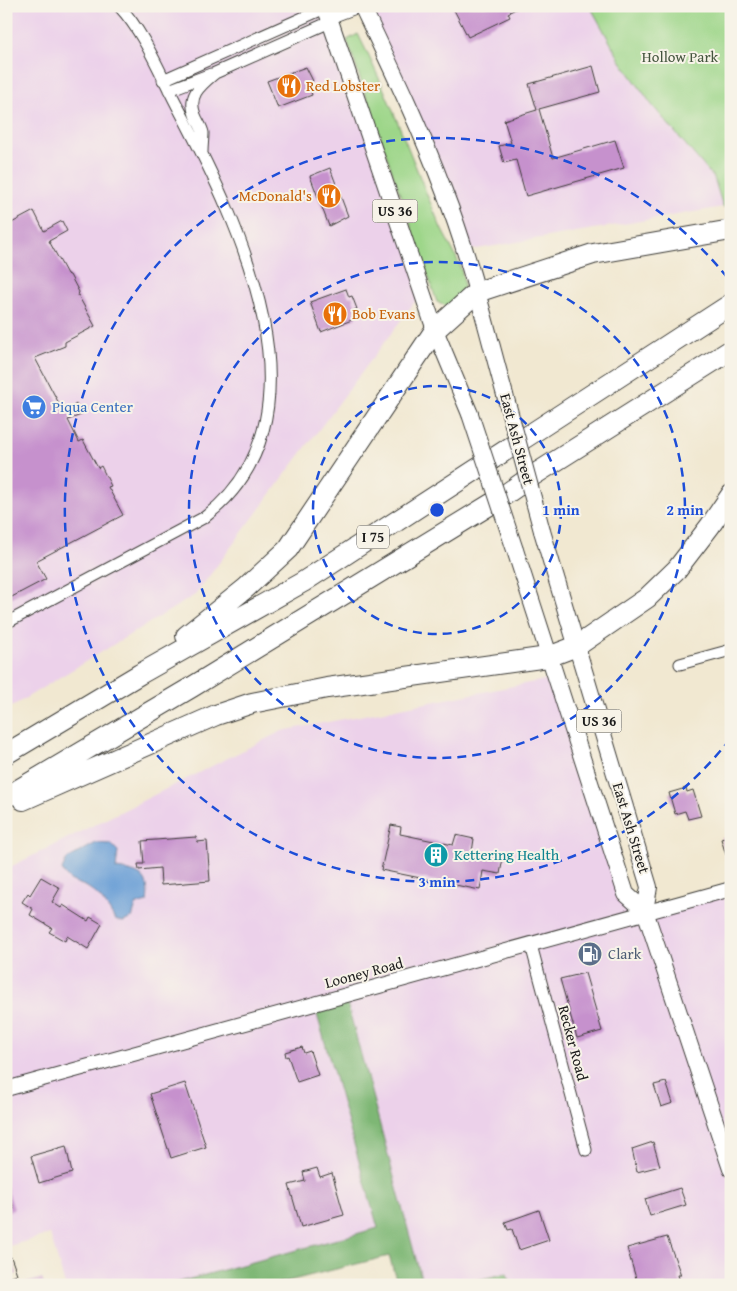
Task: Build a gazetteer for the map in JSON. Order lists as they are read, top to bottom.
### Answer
{
  "streets": {
    "highway": ["I 75"],
    "main road": ["US 36", "East Ash Street"],
    "street": ["Looney Road", "Recker Road"]
  },
  "crossings": [
    ["East Ash Street", "Looney Road"],
    ["Looney Road", "Recker Road"]
  ],
  "parks": ["Hollow Park"],
  "places": {
    "restaurant": ["Red Lobster", "McDonald's", "Bob Evans"],
    "supermarket": ["Piqua Center"],
    "building": ["Kettering Health"],
    "fuel station": ["Clark"]
  },
  "rings": ["1 min", "2 min", "3 min"]
}
